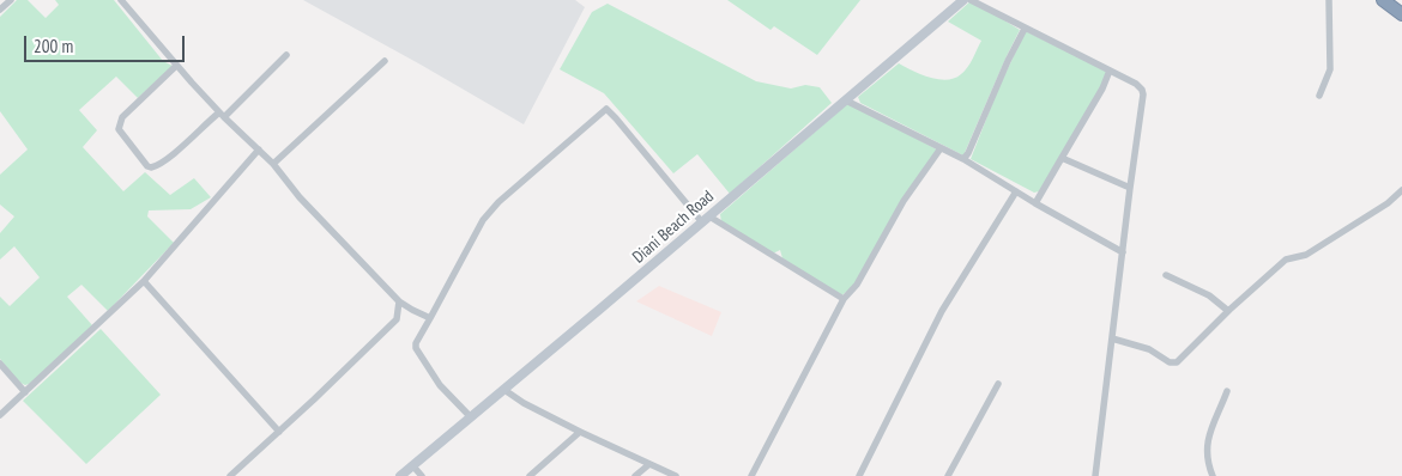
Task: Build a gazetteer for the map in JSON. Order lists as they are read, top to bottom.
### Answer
{
  "streets": {
    "main road": ["Diani Beach Road"]
  },
  "scale_bar": "200 m"
}
